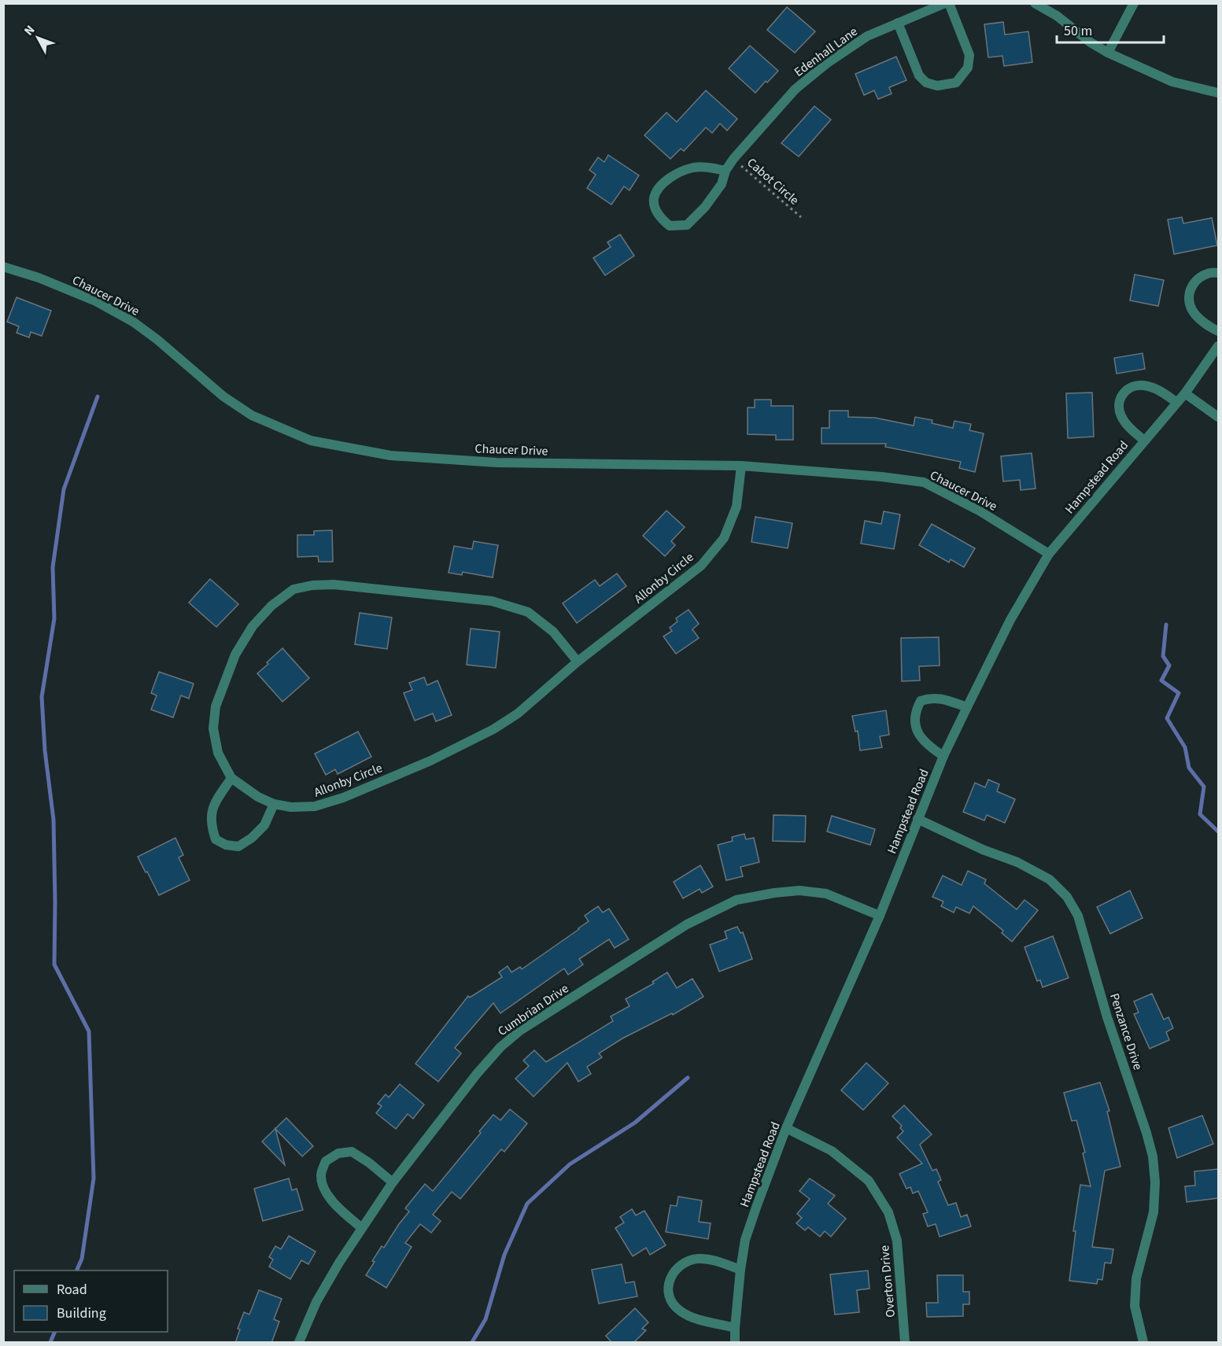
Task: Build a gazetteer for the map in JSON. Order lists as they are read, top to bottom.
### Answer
{
  "streets": {
    "street": [
      "Edenhall Lane",
      "Chaucer Drive",
      "Hampstead Road",
      "Allonby Circle",
      "Cumbrian Drive",
      "Penzance Drive",
      "Overton Drive"
    ],
    "path": ["Cabot Circle"]
  },
  "crossings": [
    ["Edenhall Lane", "Cabot Circle"],
    ["Chaucer Drive", "Hampstead Road"],
    ["Chaucer Drive", "Allonby Circle"],
    ["Hampstead Road", "Cumbrian Drive"],
    ["Hampstead Road", "Penzance Drive"],
    ["Hampstead Road", "Overton Drive"]
  ],
  "legend": ["Road", "Building"],
  "scale_bar": "50 m",
  "north": "top left"
}
